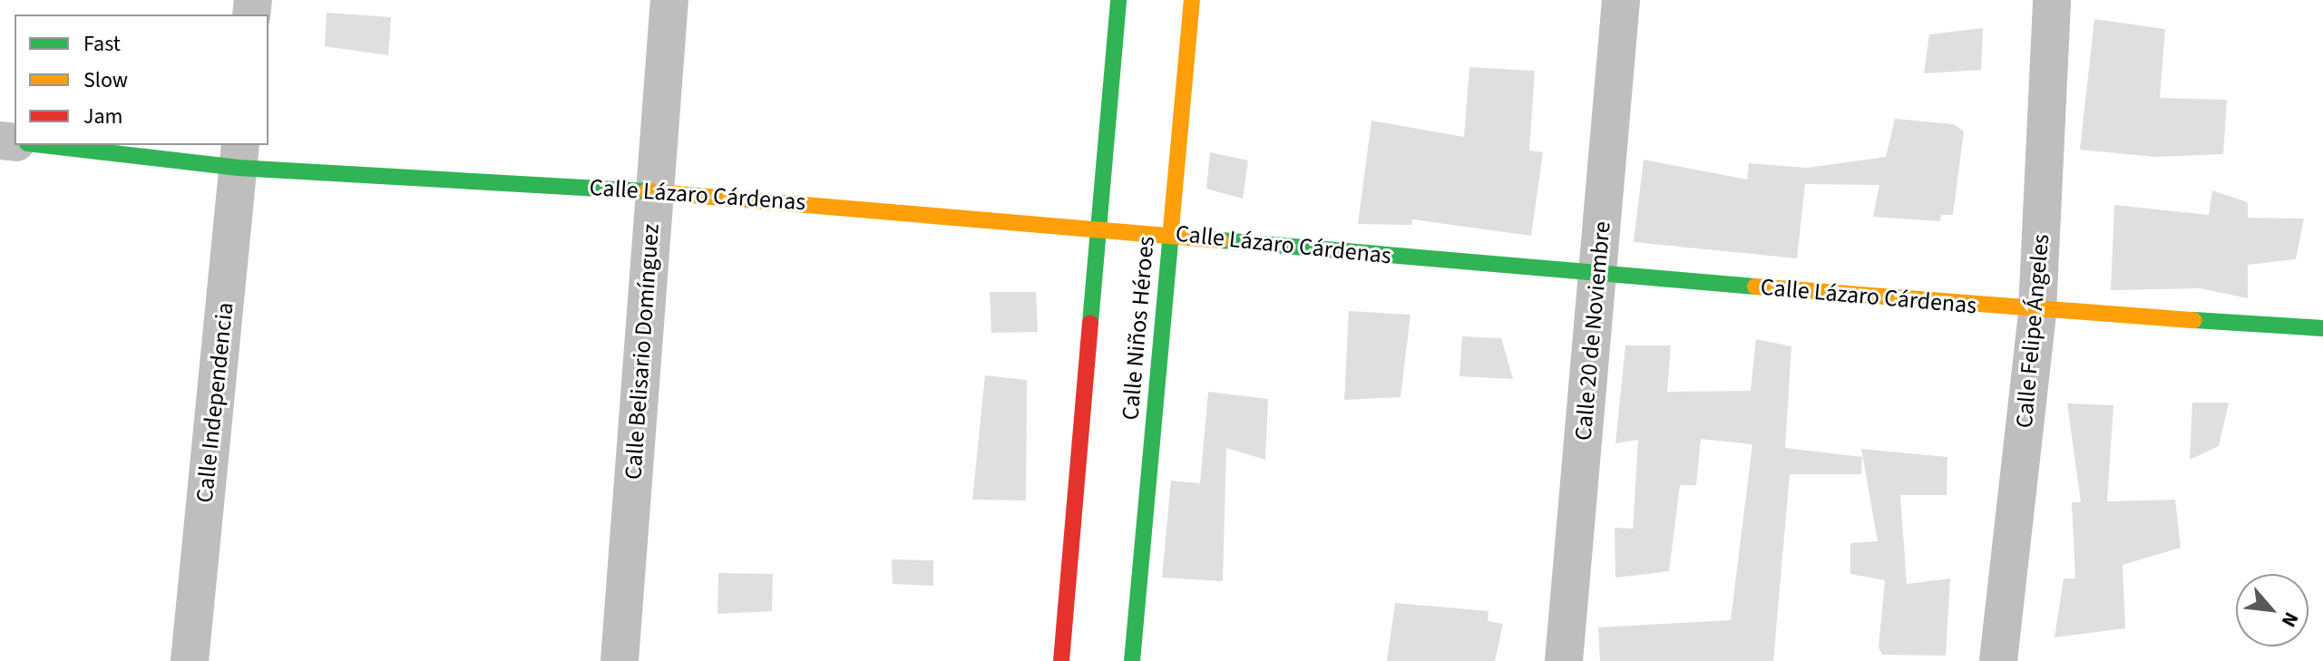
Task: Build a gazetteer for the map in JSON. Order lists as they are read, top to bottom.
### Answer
{
  "streets": {
    "street": [
      "Calle Lázaro Cárdenas",
      "Calle Niños Héroes",
      "Calle 20 de Noviembre",
      "Calle Felipe Ángeles",
      "Calle Belisario Domínguez",
      "Calle Independencia"
    ]
  },
  "crossings": [
    ["Calle Lázaro Cárdenas", "Calle Niños Héroes"],
    ["Calle Lázaro Cárdenas", "Calle 20 de Noviembre"],
    ["Calle Lázaro Cárdenas", "Calle Felipe Ángeles"],
    ["Calle Lázaro Cárdenas", "Calle Belisario Domínguez"],
    ["Calle Lázaro Cárdenas", "Calle Independencia"]
  ],
  "legend": ["Fast", "Slow", "Jam"],
  "north": "bottom right"
}
